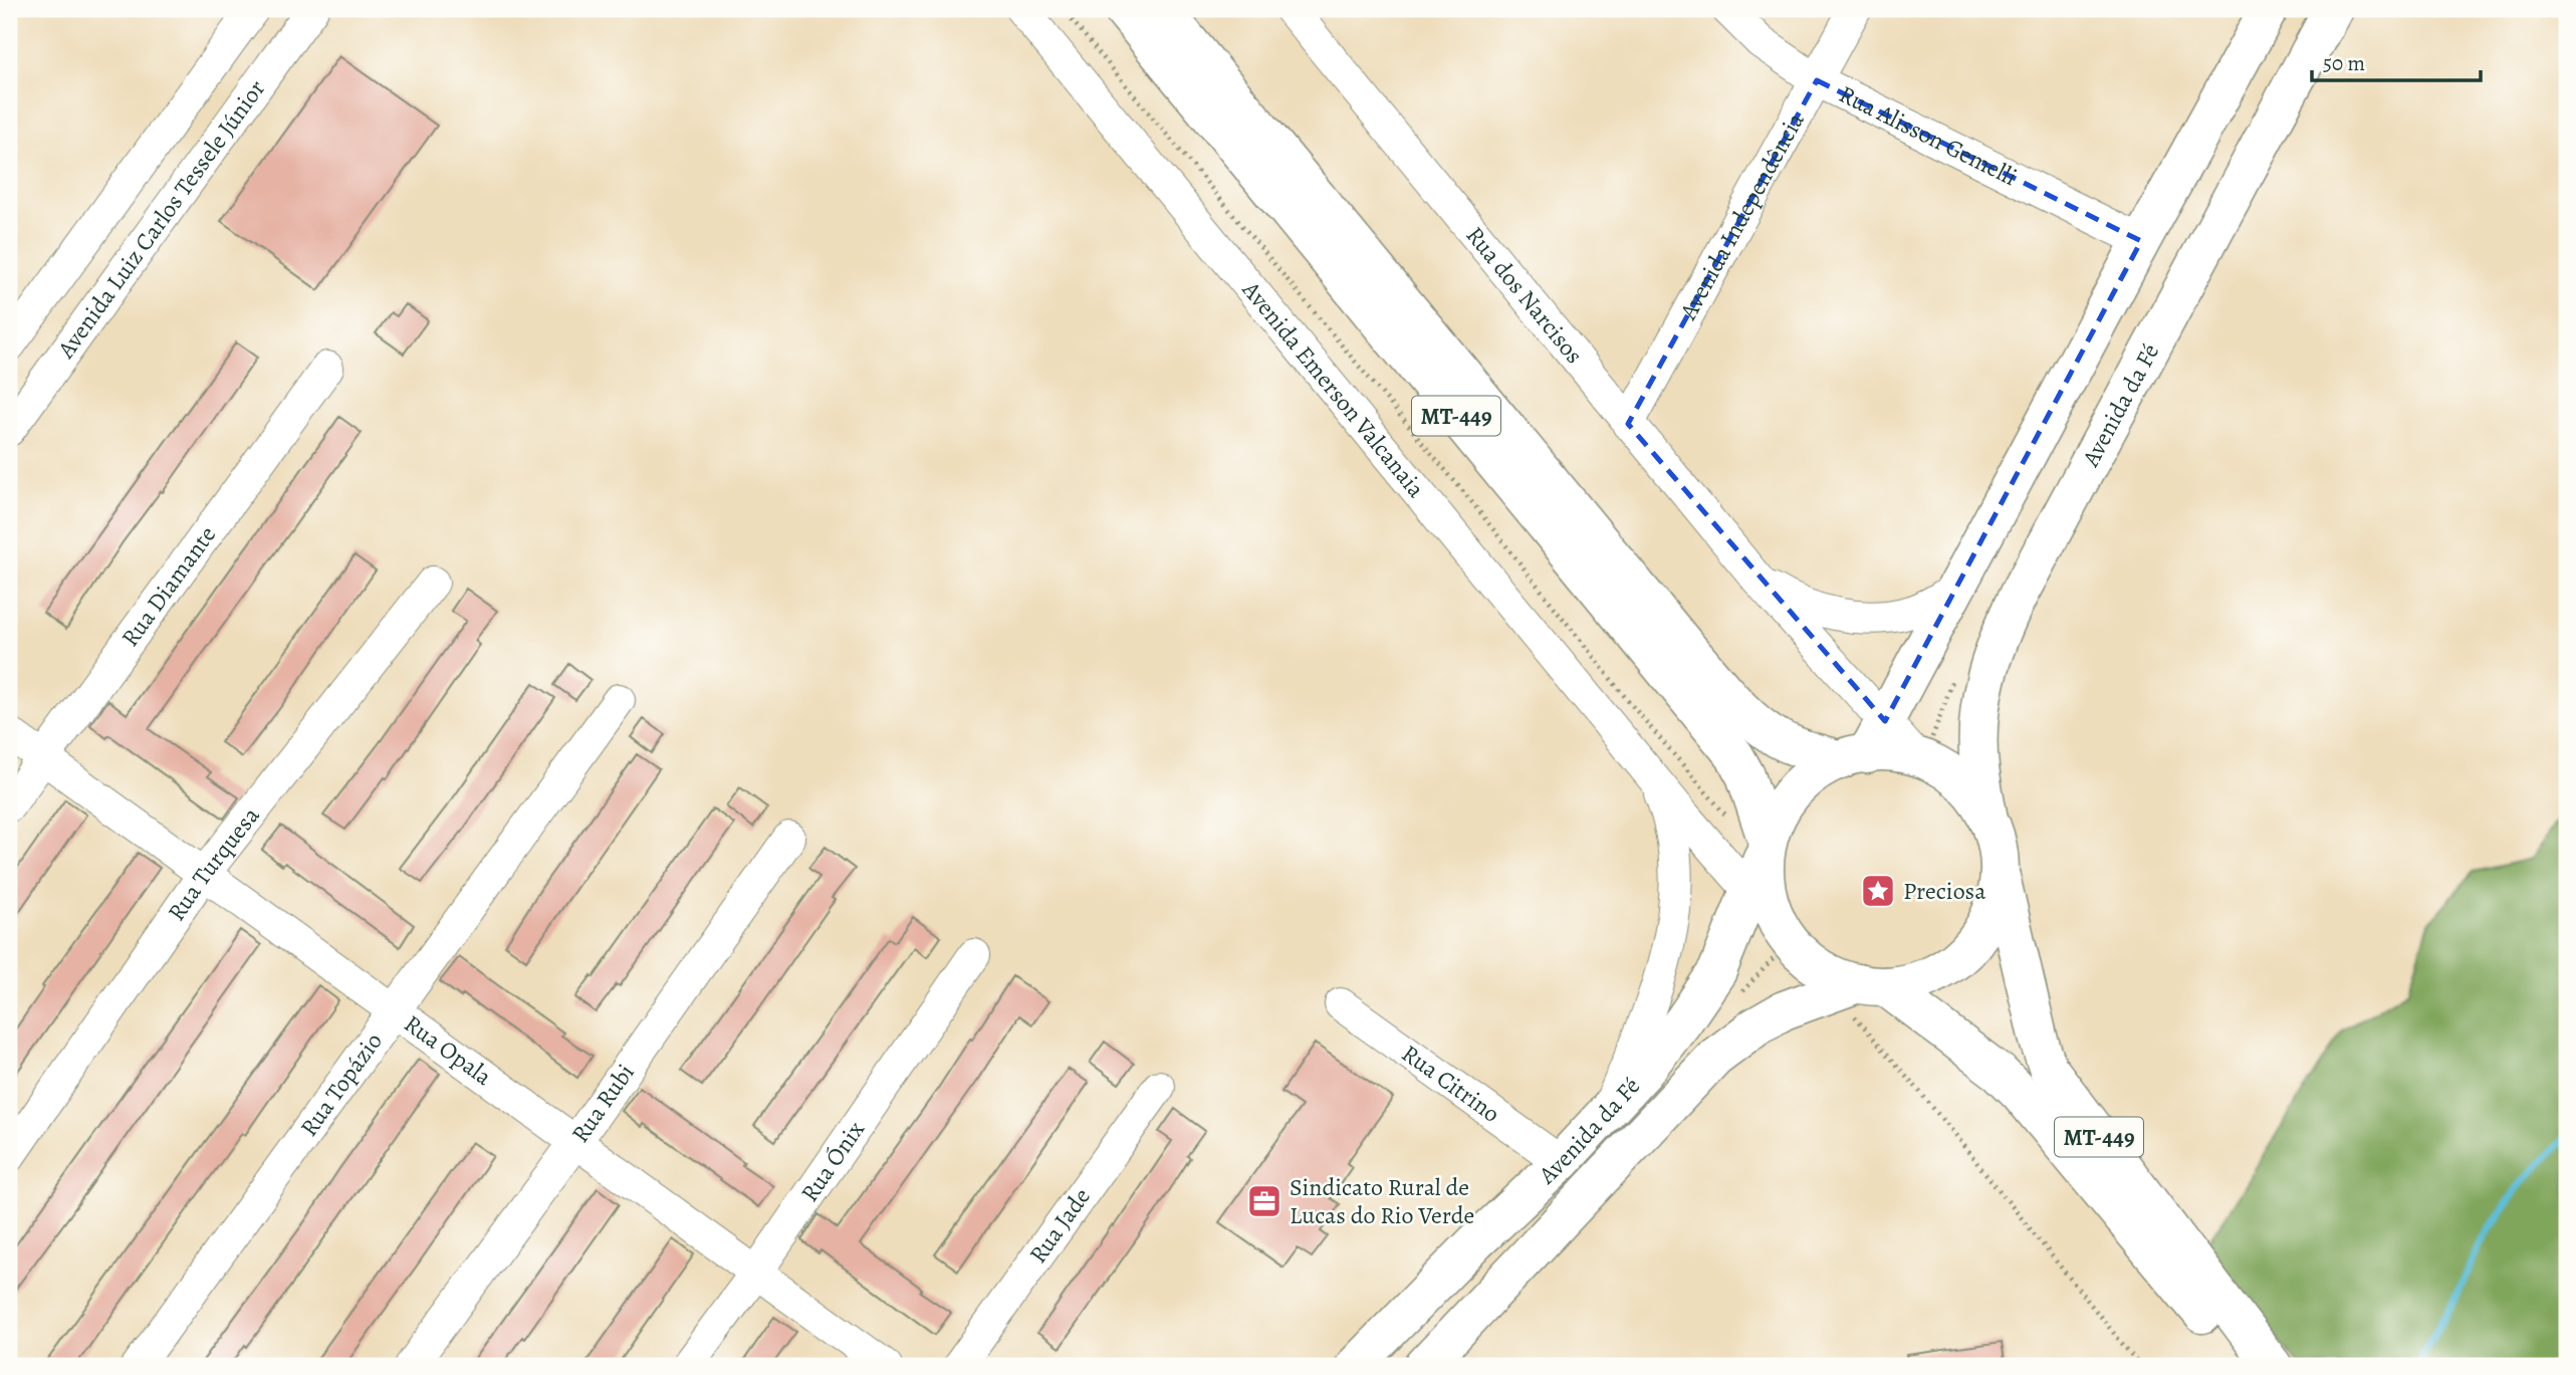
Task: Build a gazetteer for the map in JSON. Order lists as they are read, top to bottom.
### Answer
{
  "streets": {
    "main road": ["Avenida da Fé", "MT-449"],
    "street": [
      "Rua Alisson Gemelli",
      "Avenida Independência",
      "Avenida Luiz Carlos Tessele Júnior",
      "Rua dos Narcisos",
      "Avenida Emerson Valcanaia",
      "Rua Diamante",
      "Rua Turquesa",
      "Rua Opala",
      "Rua Citrino",
      "Rua Topázio",
      "Rua Rubi",
      "Rua Ónix",
      "Rua Jade"
    ]
  },
  "crossings": [
    ["Rua Alisson Gemelli", "Avenida Independência"],
    ["Avenida Independência", "Rua dos Narcisos"],
    ["Rua dos Narcisos", "Avenida da Fé"],
    ["Rua dos Narcisos", "MT-449"],
    ["Avenida da Fé", "MT-449"],
    ["Avenida da Fé", "Rua Citrino"],
    ["Rua Diamante", "Rua Opala"],
    ["Rua Turquesa", "Rua Opala"],
    ["Rua Opala", "Rua Topázio"],
    ["Rua Opala", "Rua Rubi"],
    ["Rua Opala", "Rua Ónix"]
  ],
  "places": {
    "place": ["Preciosa"],
    "office": ["Sindicato Rural de Lucas do Rio Verde"]
  },
  "scale_bar": "50 m"
}
